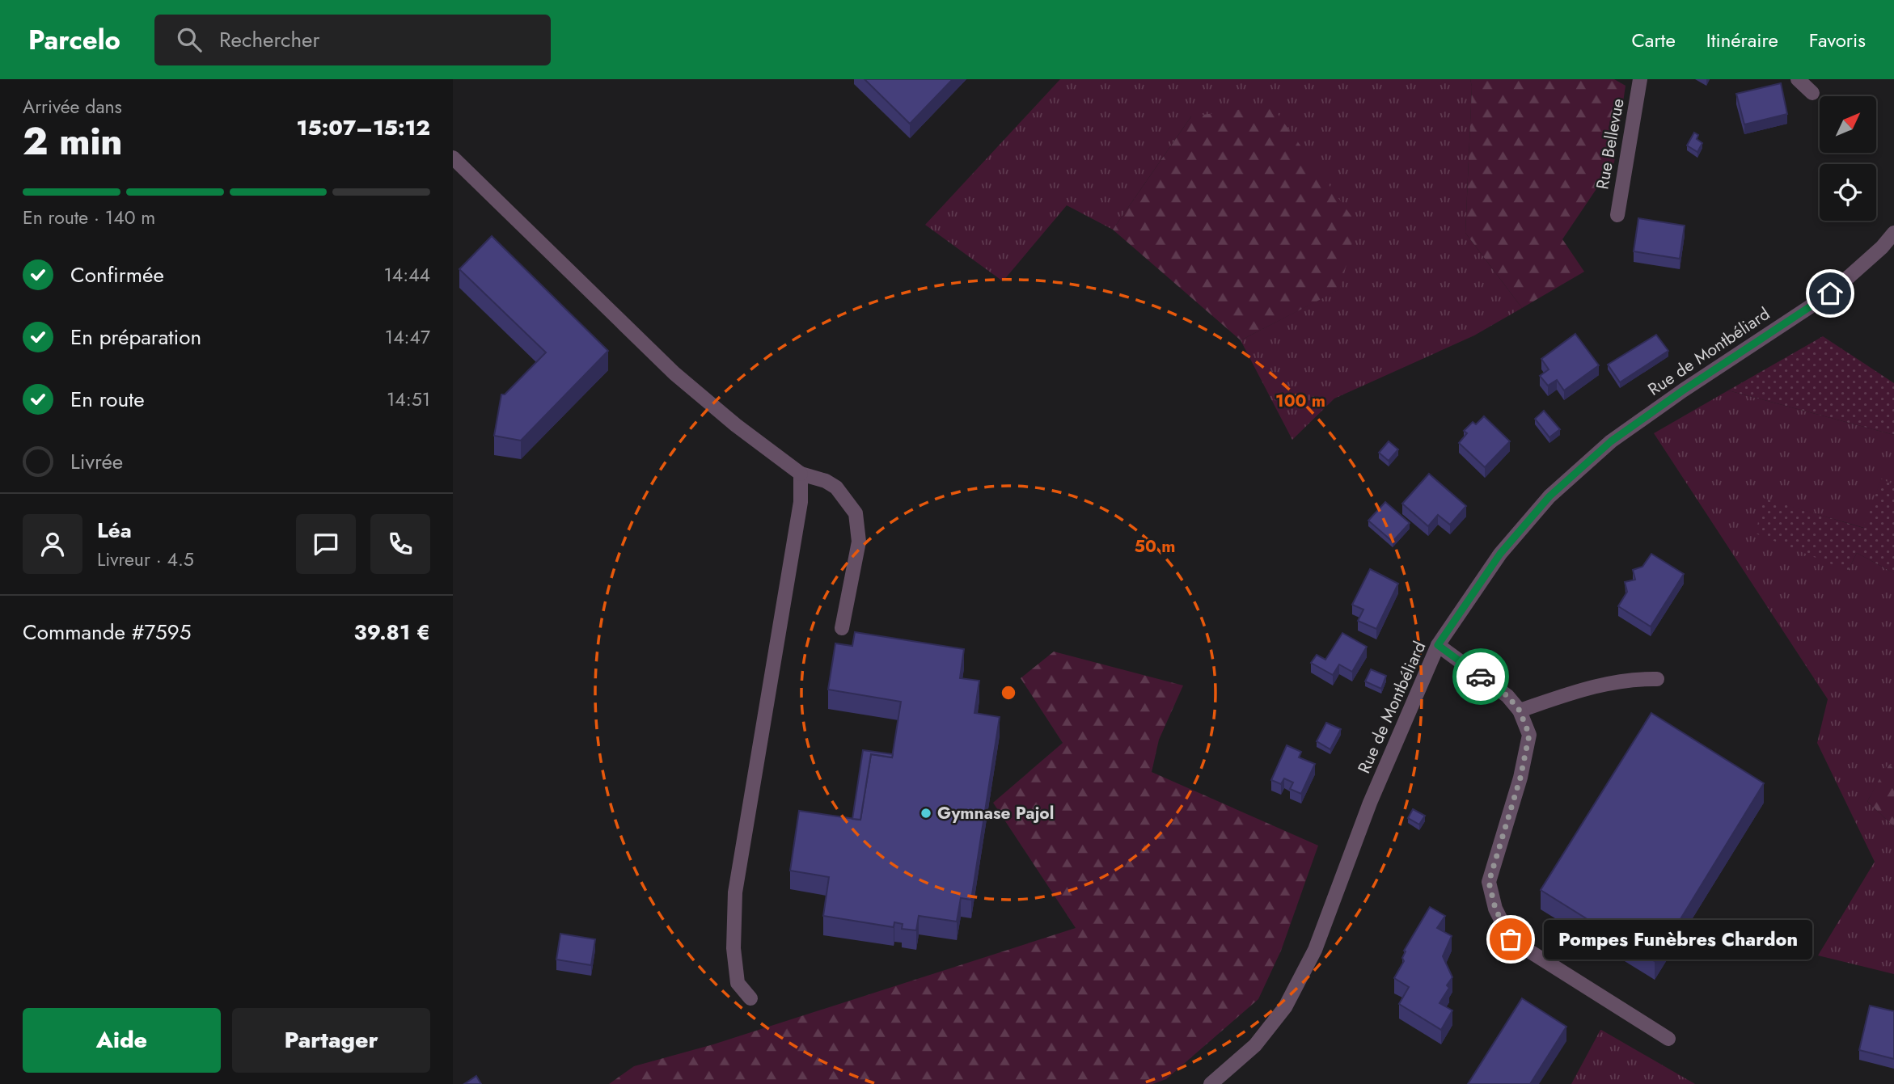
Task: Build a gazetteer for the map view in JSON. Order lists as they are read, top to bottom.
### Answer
{
  "streets": {
    "street": ["Rue Bellevue", "Rue de Montbéliard"]
  },
  "places": ["Gymnase Pajol", "Pompes Funèbres Chardon"],
  "north": "top right",
  "page": {
    "header": "Parcelo",
    "search": "Rechercher",
    "nav": ["Carte", "Itinéraire", "Favoris"],
    "heading": ["2 min", "Arrivée dans", "15:07–15:12"],
    "panel": [
      "Léa",
      "Livreur · 4.5",
      "Commande #7595",
      "39.81 €"
    ],
    "bar": "En route · 140 m",
    "list": [
      ["Confirmée", "14:44"],
      ["En préparation", "14:47"],
      ["En route", "14:51"],
      "Livrée"
    ],
    "bubble": "Pompes Funèbres Chardon",
    "buttons": ["Aide", "Partager"]
  },
  "rings": ["100 m", "50 m"]
}
